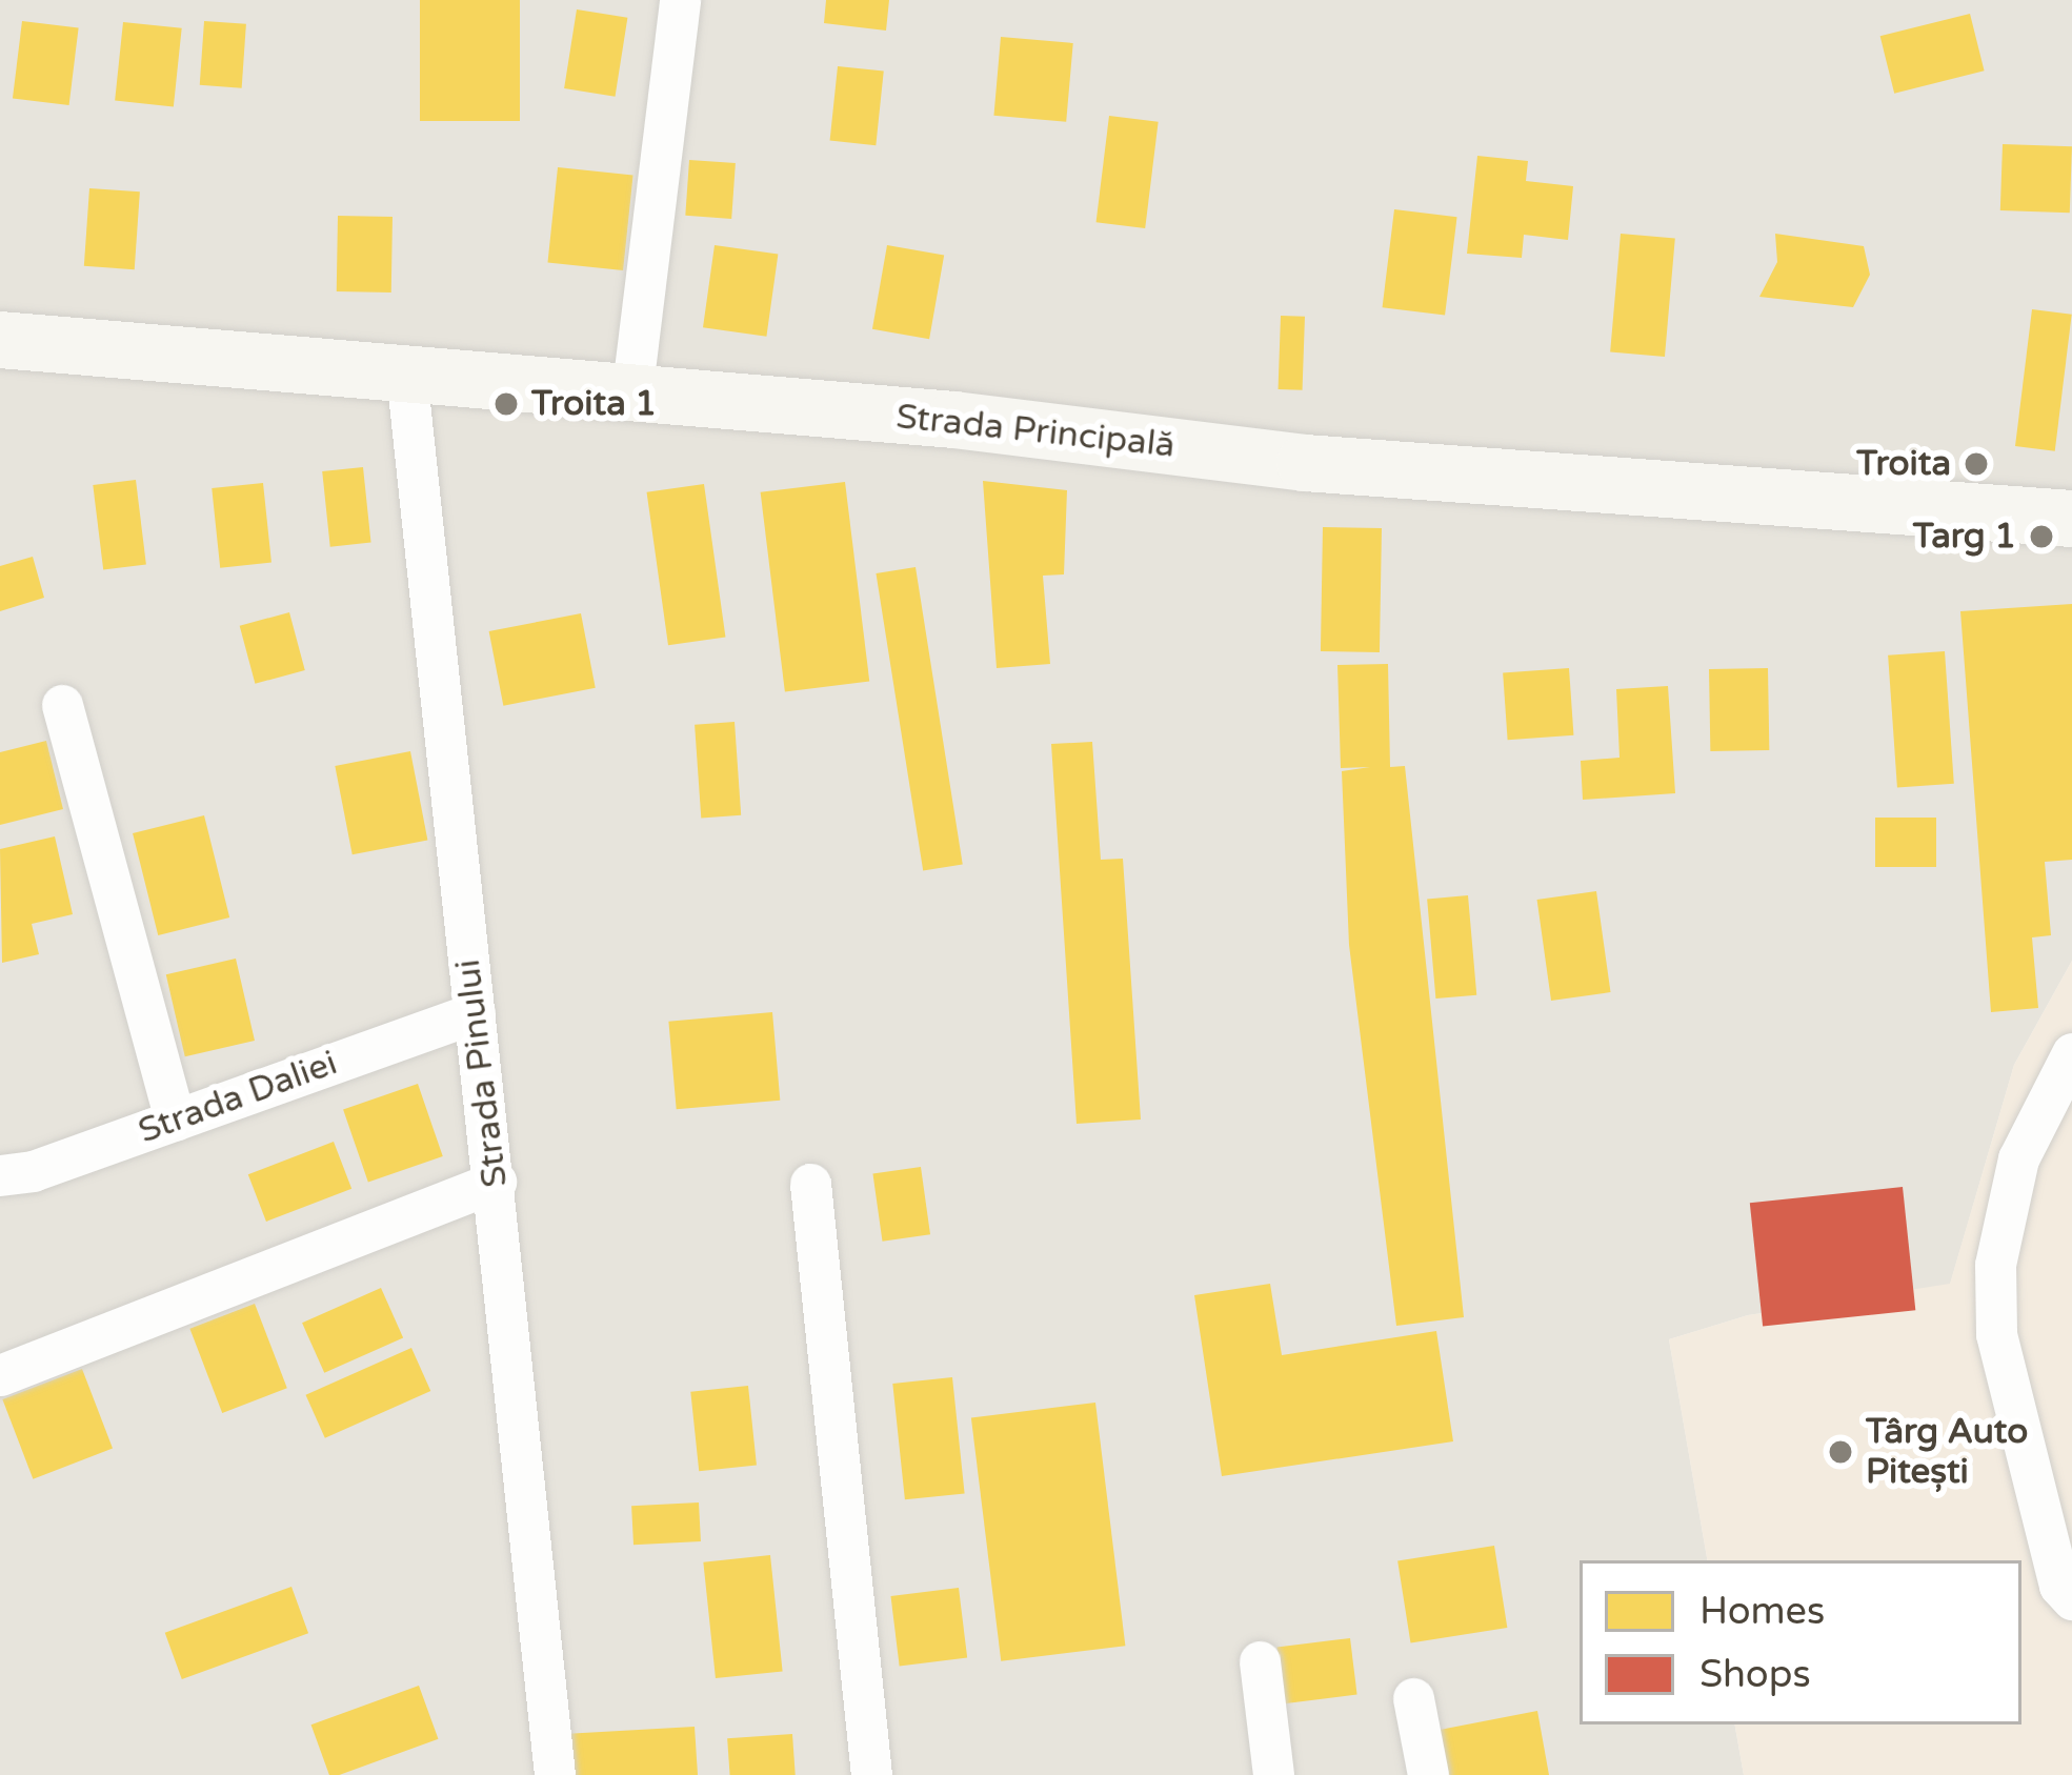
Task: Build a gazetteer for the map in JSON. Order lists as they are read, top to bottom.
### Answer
{
  "streets": {
    "main road": ["Strada Principală"],
    "street": ["Strada Pinului", "Strada Daliei"]
  },
  "crossings": [
    ["Strada Principală", "Strada Pinului"],
    ["Strada Pinului", "Strada Daliei"]
  ],
  "places": [
    "Troita 1",
    "Troita",
    "Targ 1",
    "Târg Auto Pitești"
  ],
  "legend": ["Homes", "Shops"]
}
